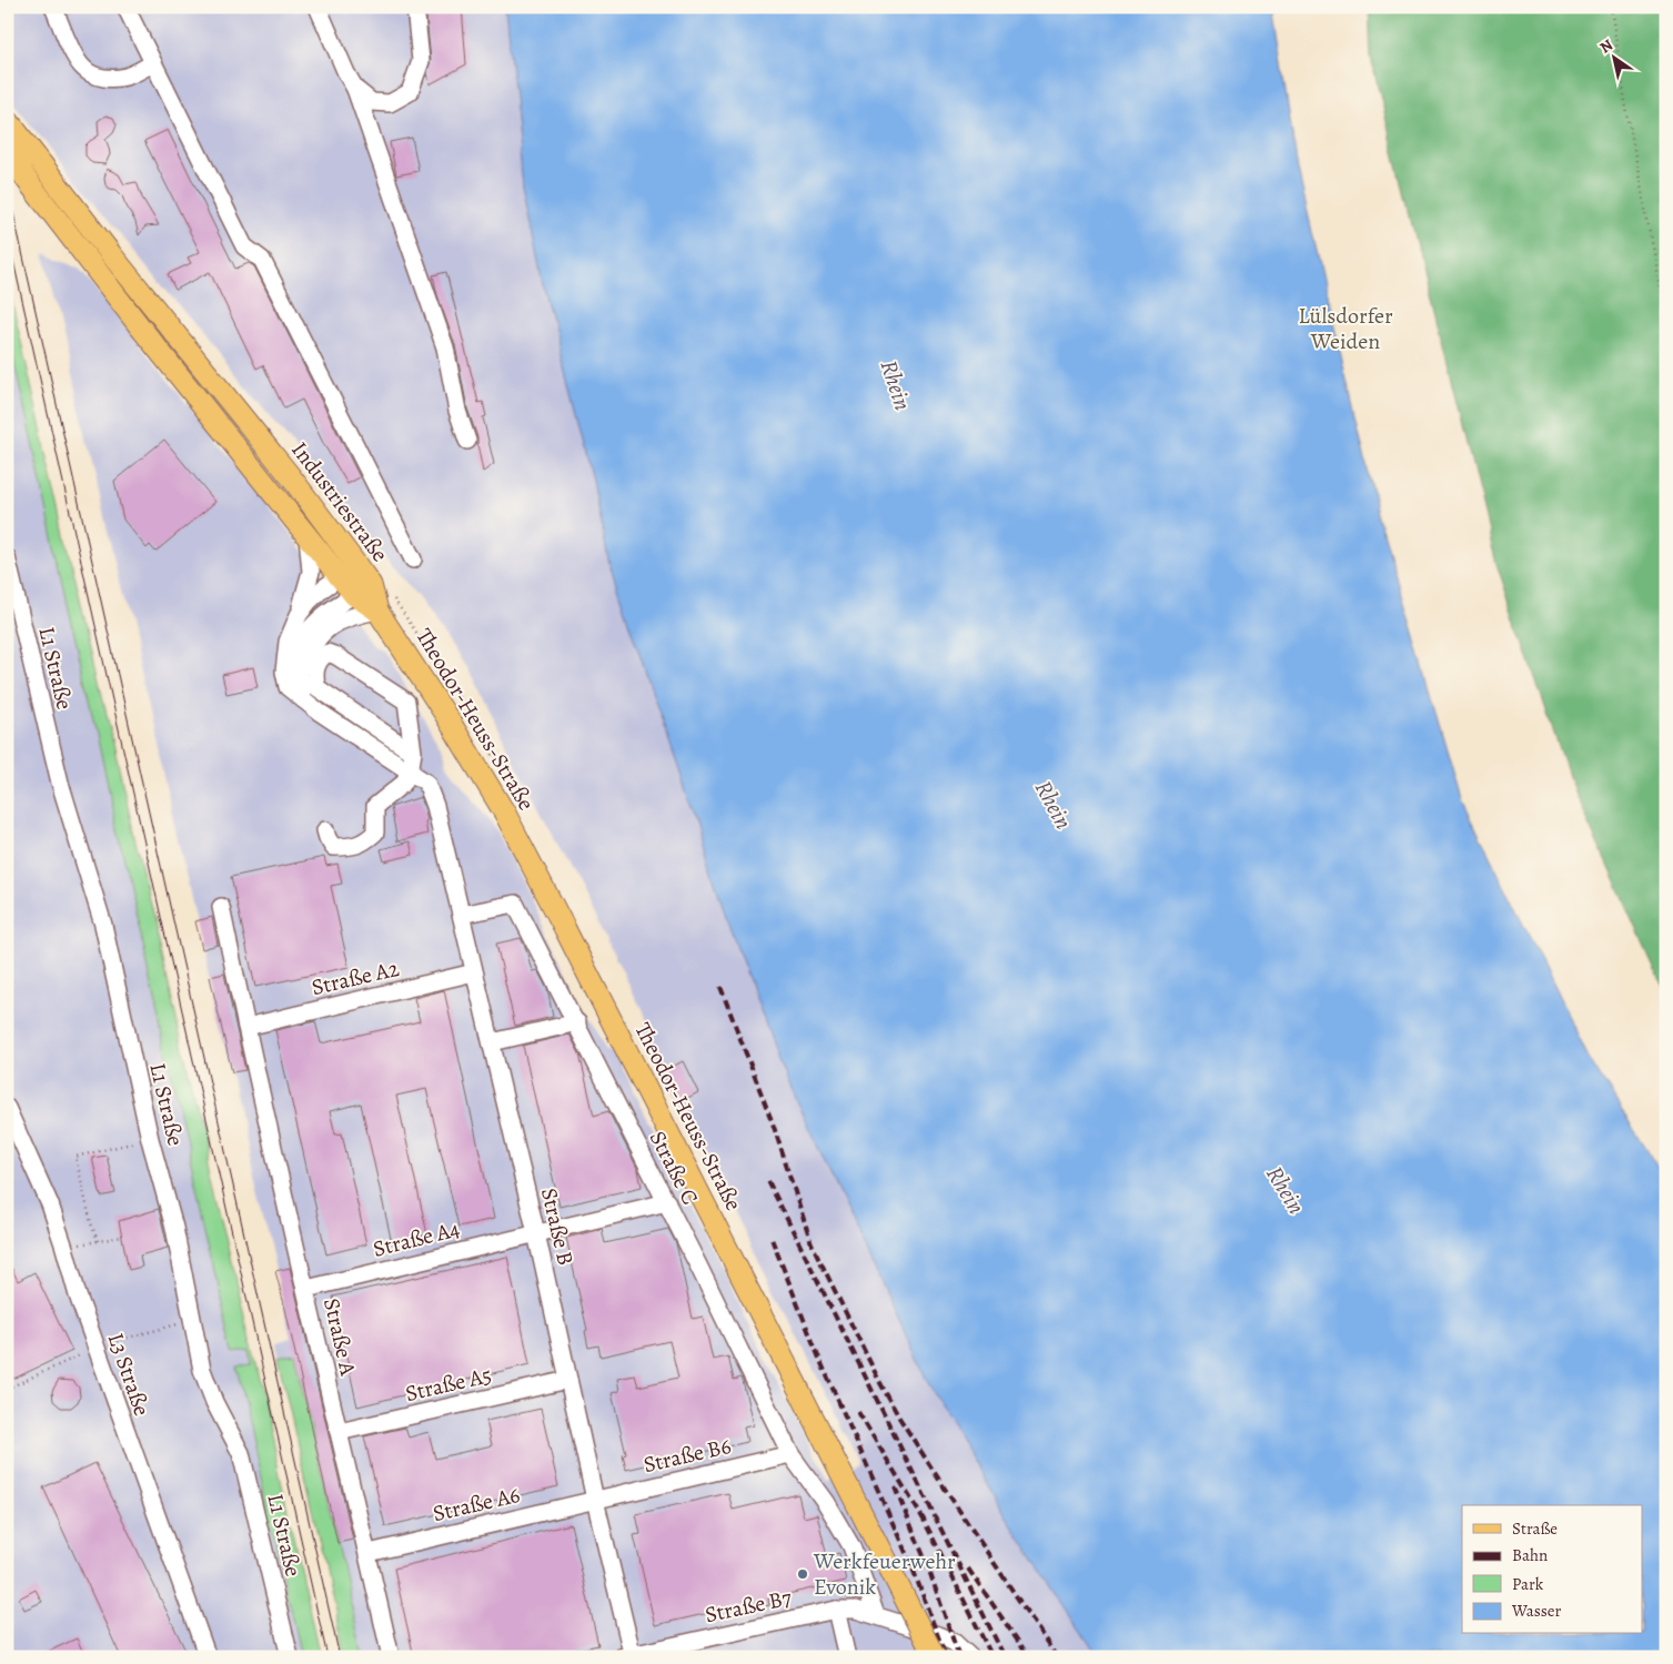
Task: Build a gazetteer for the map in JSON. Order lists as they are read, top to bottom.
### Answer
{
  "streets": {
    "main road": ["Industriestraße", "Theodor-Heuss-Straße"],
    "lane": [
      "L1 Straße",
      "Straße A2",
      "Straße C",
      "Straße B",
      "Straße A4",
      "Straße A",
      "L3 Straße",
      "Straße A5",
      "Straße B6",
      "Straße A6",
      "Straße B7"
    ]
  },
  "crossings": [
    ["Industriestraße", "Theodor-Heuss-Straße"],
    ["Straße A2", "Straße B"],
    ["Straße A2", "Straße A"],
    ["Straße C", "Straße B"],
    ["Straße C", "Straße A4"],
    ["Straße C", "Straße B6"],
    ["Straße C", "Straße B7"],
    ["Straße B", "Straße A4"],
    ["Straße B", "Straße A5"],
    ["Straße B", "Straße B6"],
    ["Straße B", "Straße A6"],
    ["Straße B", "Straße B7"],
    ["Straße A4", "Straße A"],
    ["Straße A", "Straße A5"],
    ["Straße A", "Straße A6"],
    ["Straße B6", "Straße A6"]
  ],
  "water": ["Rhein"],
  "parks": ["Lülsdorfer Weiden"],
  "places": ["Werkfeuerwehr Evonik"],
  "legend": [
    "Straße",
    "Bahn",
    "Park",
    "Wasser"
  ],
  "north": "top left"
}
